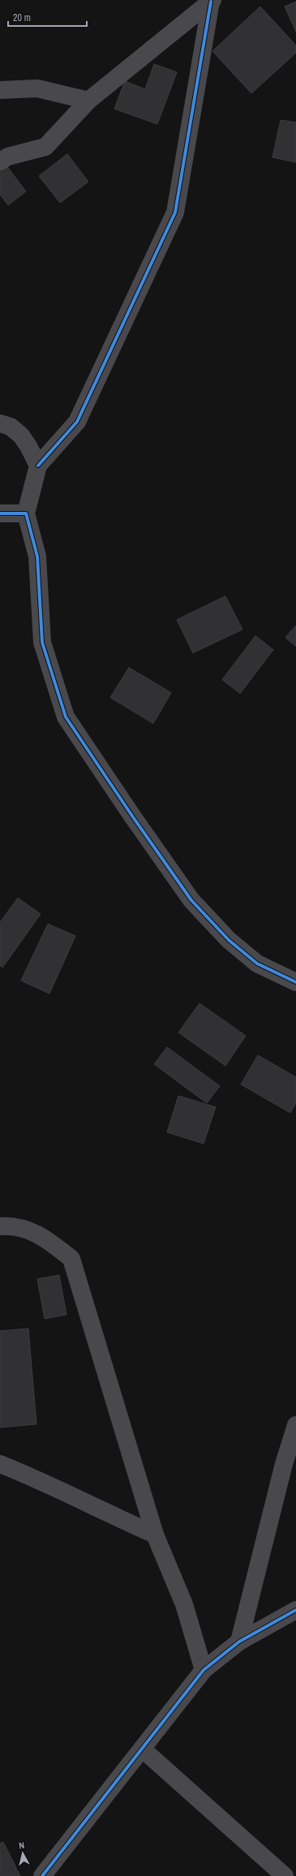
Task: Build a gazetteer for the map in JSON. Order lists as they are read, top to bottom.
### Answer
{
  "scale_bar": "20 m",
  "north": "top"
}
